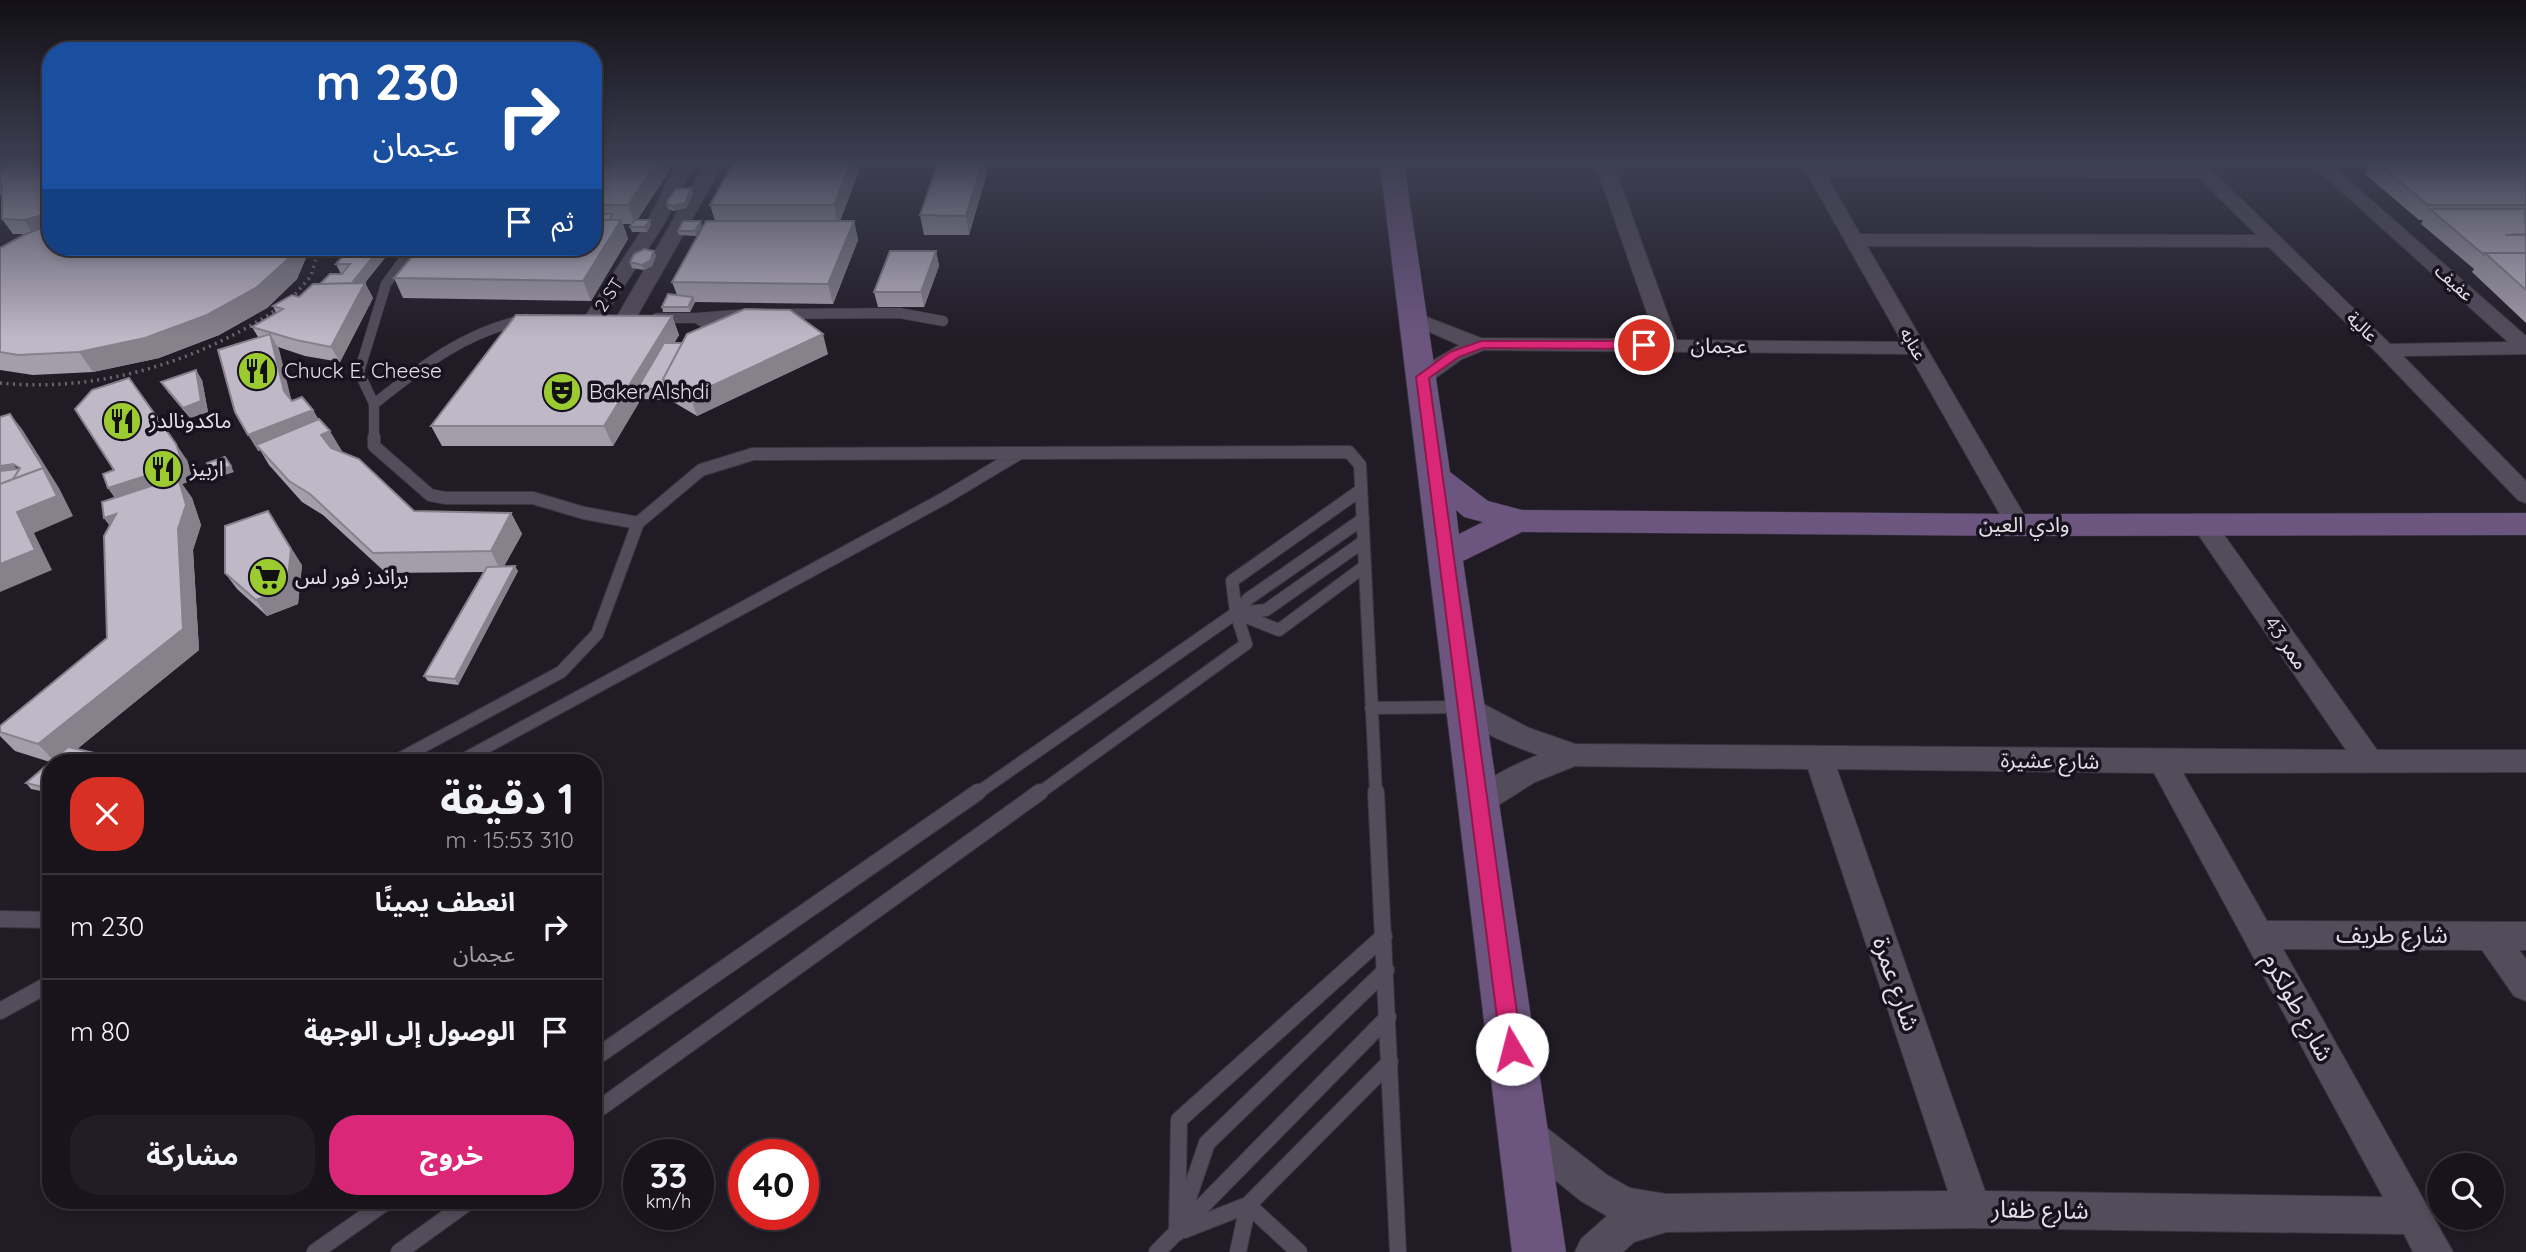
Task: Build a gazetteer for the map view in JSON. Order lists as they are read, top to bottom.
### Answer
{
  "streets": {
    "street": [
      "عفيف",
      "2 ST",
      "عالية",
      "عنابه",
      "عجمان",
      "وادي العين",
      "ممر 43",
      "شارع عشيرة",
      "شارع طريف",
      "شارع عمرة",
      "شارع طولكرم",
      "شارع ظفار"
    ]
  },
  "crossings": [
    ["عنابه", "عجمان"],
    ["عنابه", "وادي العين"],
    ["وادي العين", "ممر 43"],
    ["ممر 43", "شارع عشيرة"],
    ["شارع عشيرة", "شارع عمرة"],
    ["شارع عشيرة", "شارع طولكرم"],
    ["شارع طريف", "شارع طولكرم"],
    ["شارع عمرة", "شارع ظفار"],
    ["شارع طولكرم", "شارع ظفار"]
  ],
  "places": {
    "restaurant": ["Chuck E. Cheese", "ماكدونالدز", "اربيز"],
    "theatre": ["Baker Alshdi"],
    "supermarket": ["براندز فور لس"]
  },
  "page": {
    "turn": ["230 m", "عجمان"],
    "then": "ثم",
    "heading": ["1 دقيقة", "310 m · 15:53"],
    "list": [
      {
        "name": "انعطف يمينًا",
        "note": "عجمان",
        "value": "230 m"
      },
      {
        "name": "الوصول إلى الوجهة",
        "value": "80 m"
      }
    ],
    "buttons": ["خروج", "مشاركة"],
    "speed": "33 km/h",
    "limit": "40"
  }
}
